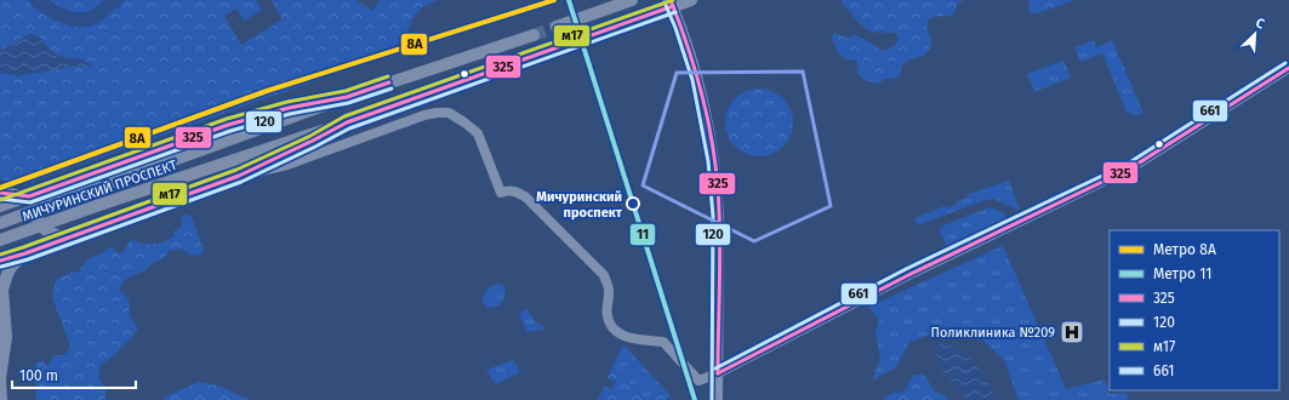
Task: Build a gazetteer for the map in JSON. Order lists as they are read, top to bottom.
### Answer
{
  "streets": {
    "main road": ["МИЧУРИНСКИЙ ПРОСПЕКТ"]
  },
  "places": {
    "other": ["Мичуринский проспект"],
    "hospital": ["Поликлиника №209"]
  },
  "lines": [
    "metro line 8А",
    "metro line 11",
    "transit line 325",
    "transit line м17",
    "transit line 120",
    "transit line 661"
  ],
  "legend": [
    "Метро 8А",
    "Метро 11",
    "325",
    "120",
    "м17",
    "661"
  ],
  "scale_bar": "100 m",
  "north": "top right"
}
